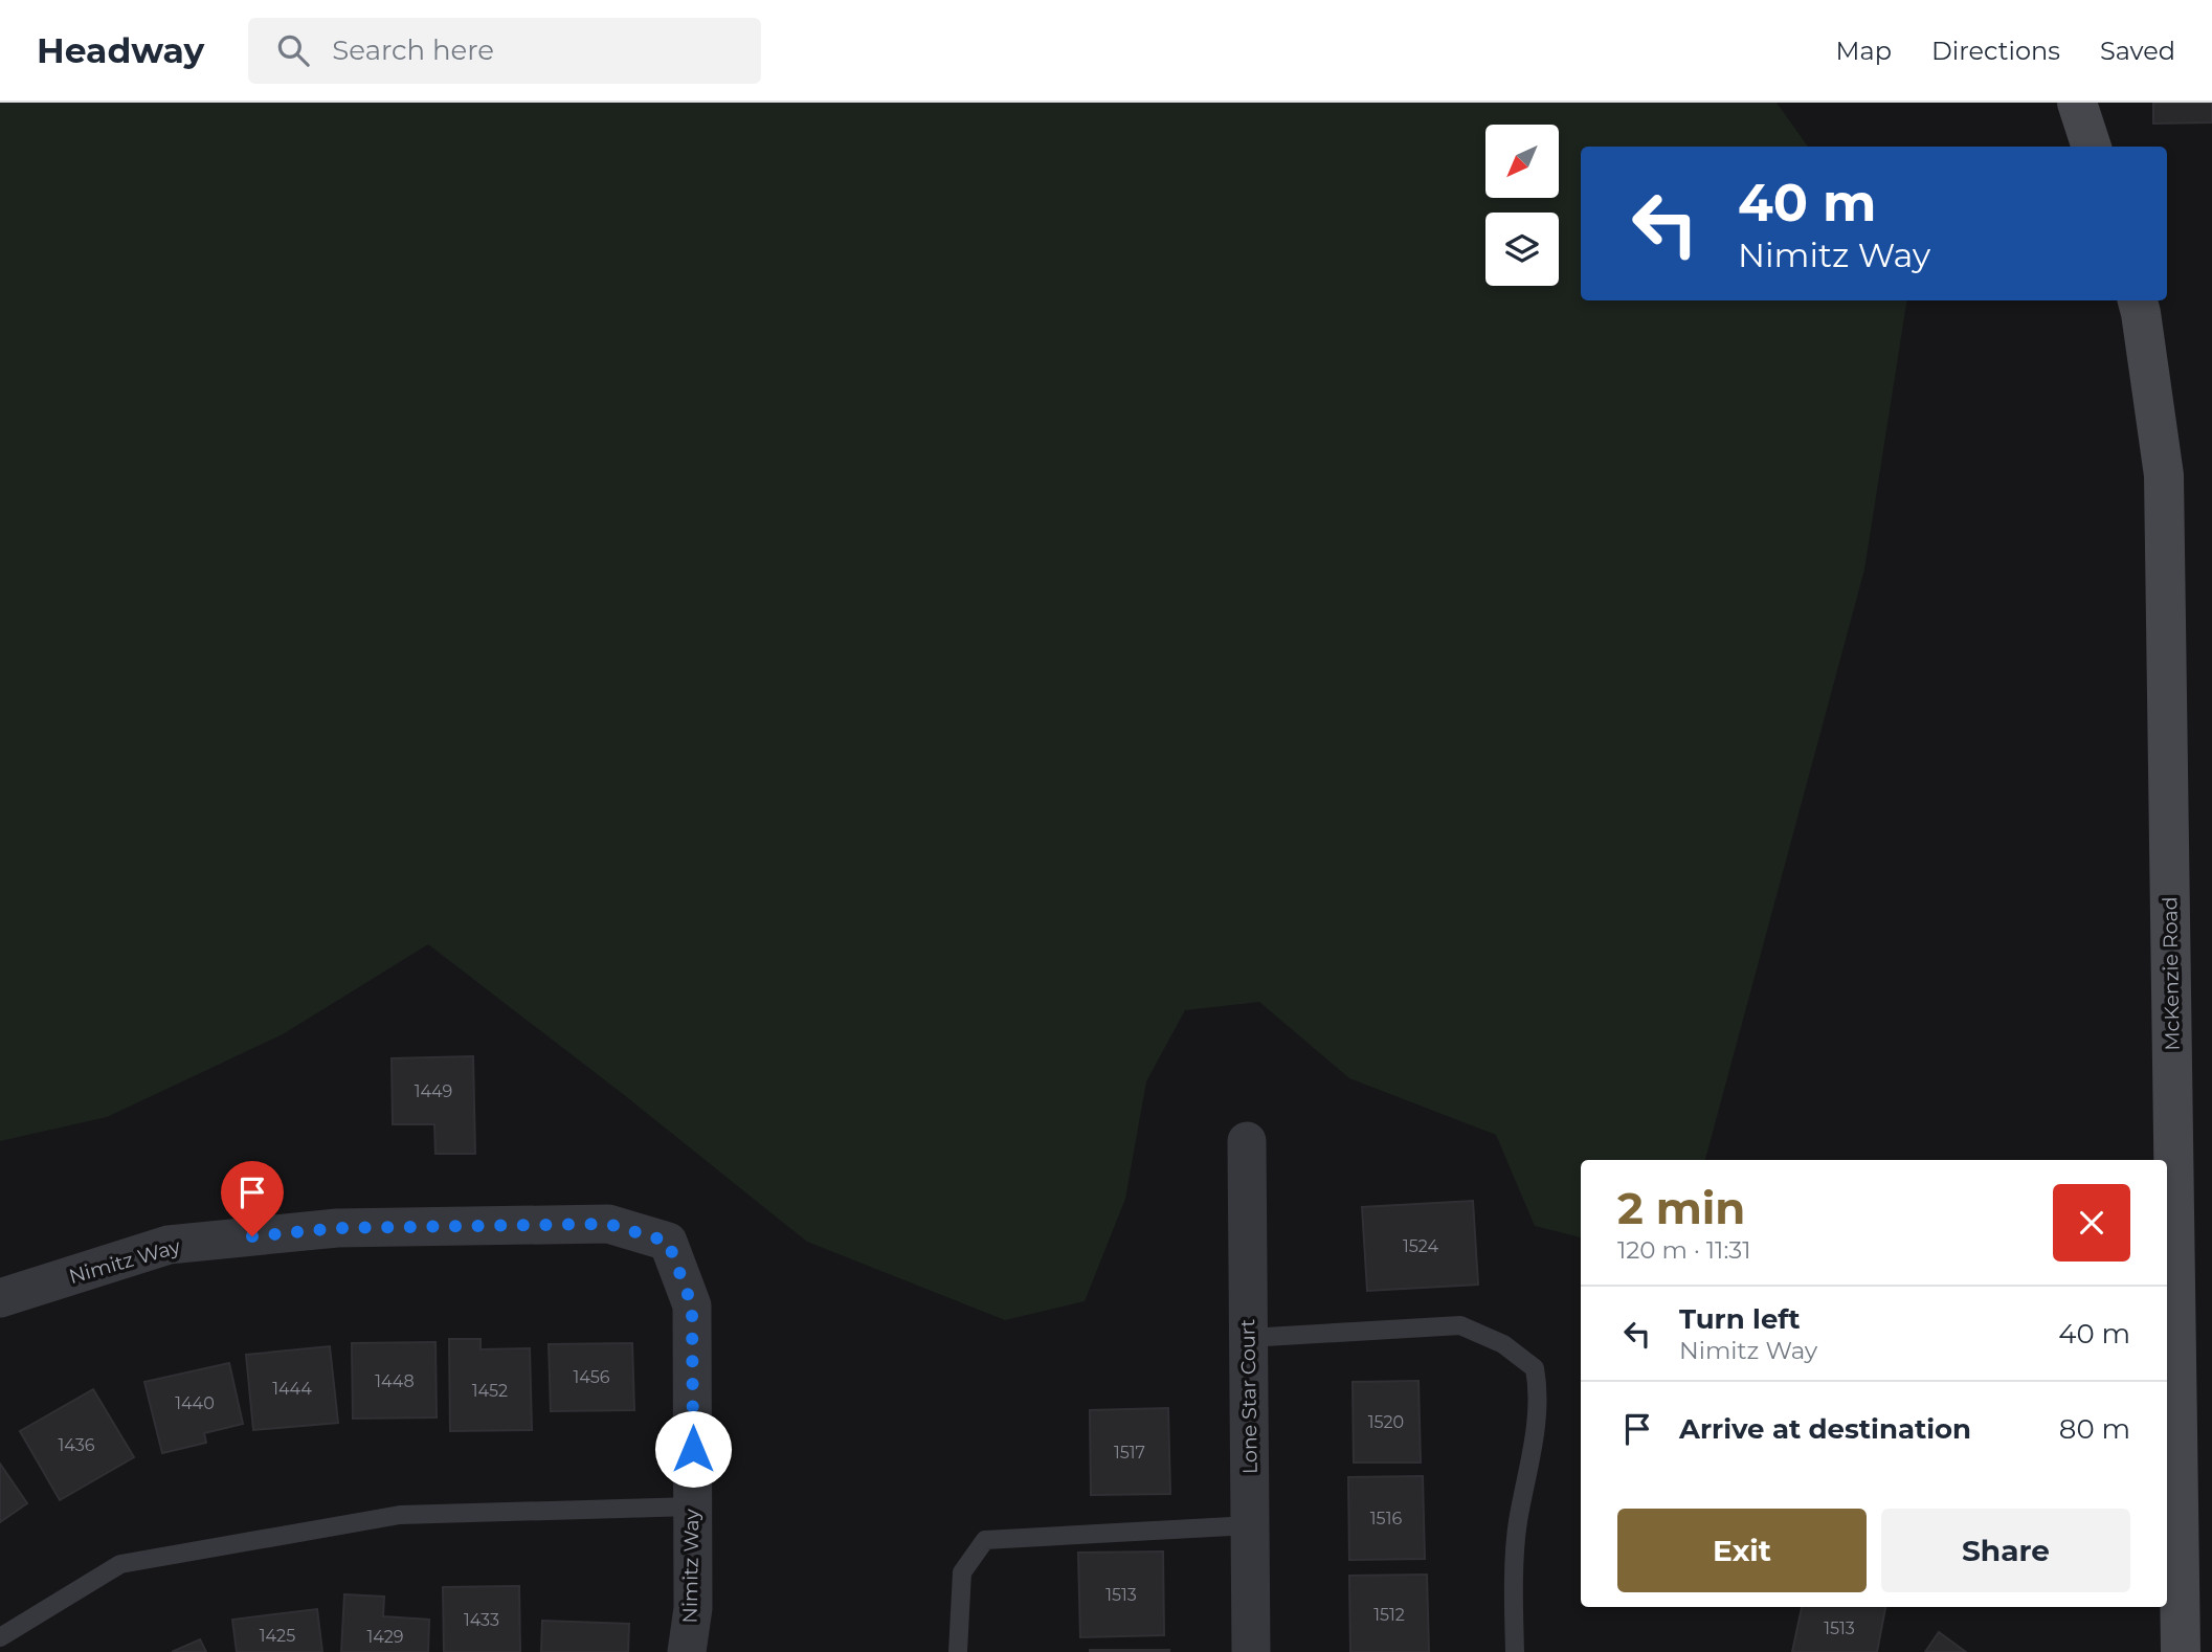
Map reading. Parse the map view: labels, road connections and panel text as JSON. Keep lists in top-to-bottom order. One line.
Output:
{"streets":{"street":["McKenzie Road","Nimitz Way","Lone Star Court"]},"house_numbers":["1449","1524","1456","1448","1444","1452","1440","1520","1436","1517","1516","1513","1512","1433","1513","1425","1429"],"north":"bottom left","page":{"header":"Headway","search":"Search here","nav":["Map","Directions","Saved"],"turn":["40 m","Nimitz Way"],"heading":["2 min","120 m · 11:31"],"list":[{"name":"Turn left","note":"Nimitz Way","value":"40 m"},{"name":"Arrive at destination","value":"80 m"}],"buttons":["Exit","Share"]}}
